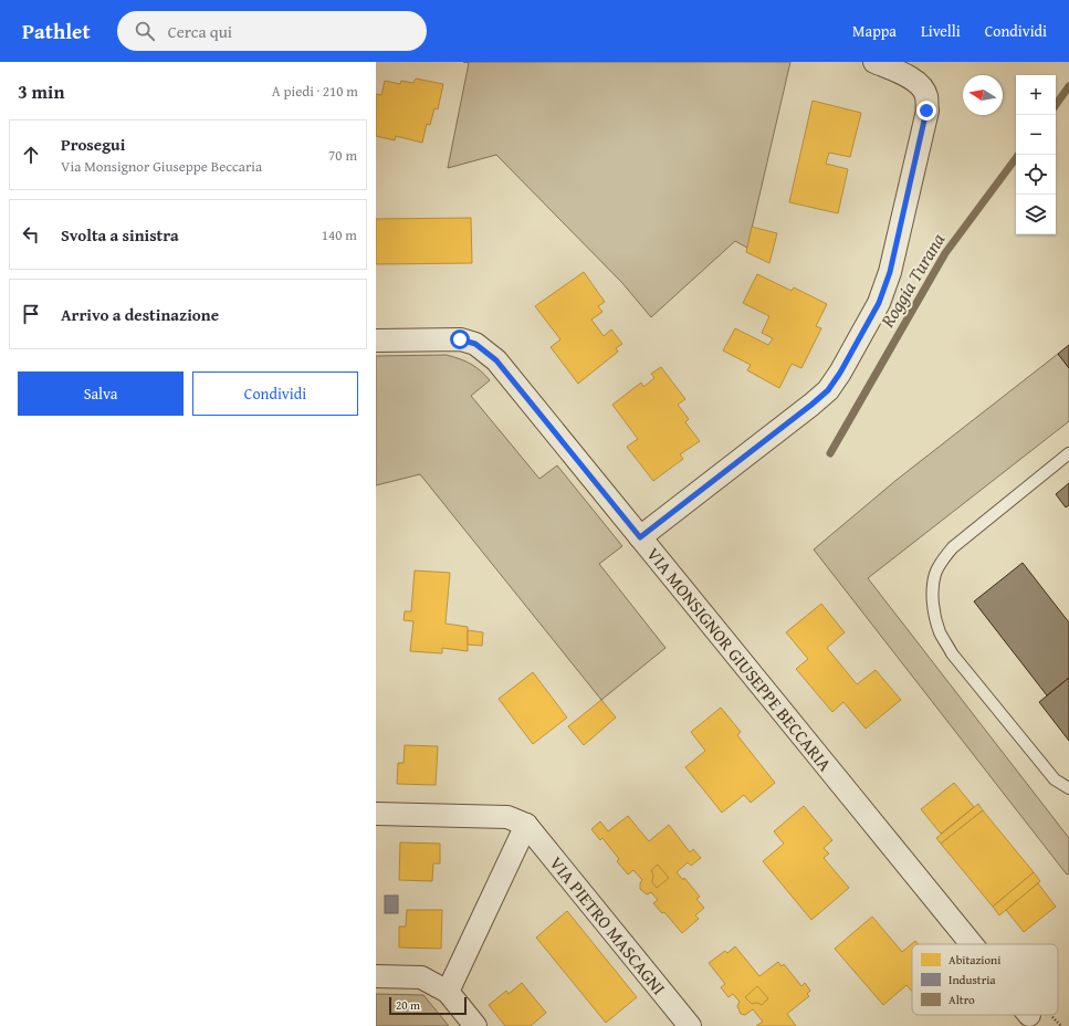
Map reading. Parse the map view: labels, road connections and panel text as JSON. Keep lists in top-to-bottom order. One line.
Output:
{"streets":{"street":["VIA MONSIGNOR GIUSEPPE BECCARIA","VIA PIETRO MASCAGNI"]},"water":["Roggia Turana"],"legend":["Abitazioni","Industria","Altro"],"scale_bar":"20 m","north":"left","page":{"header":"Pathlet","search":"Cerca qui","nav":["Mappa","Livelli","Condividi"],"heading":["3 min","A piedi · 210 m"],"map_buttons":["+","−"],"list":[["Prosegui","Via Monsignor Giuseppe Beccaria","70 m"],["Svolta a sinistra","140 m"],"Arrivo a destinazione"],"buttons":["Salva","Condividi"],"scale":"20 m"}}
